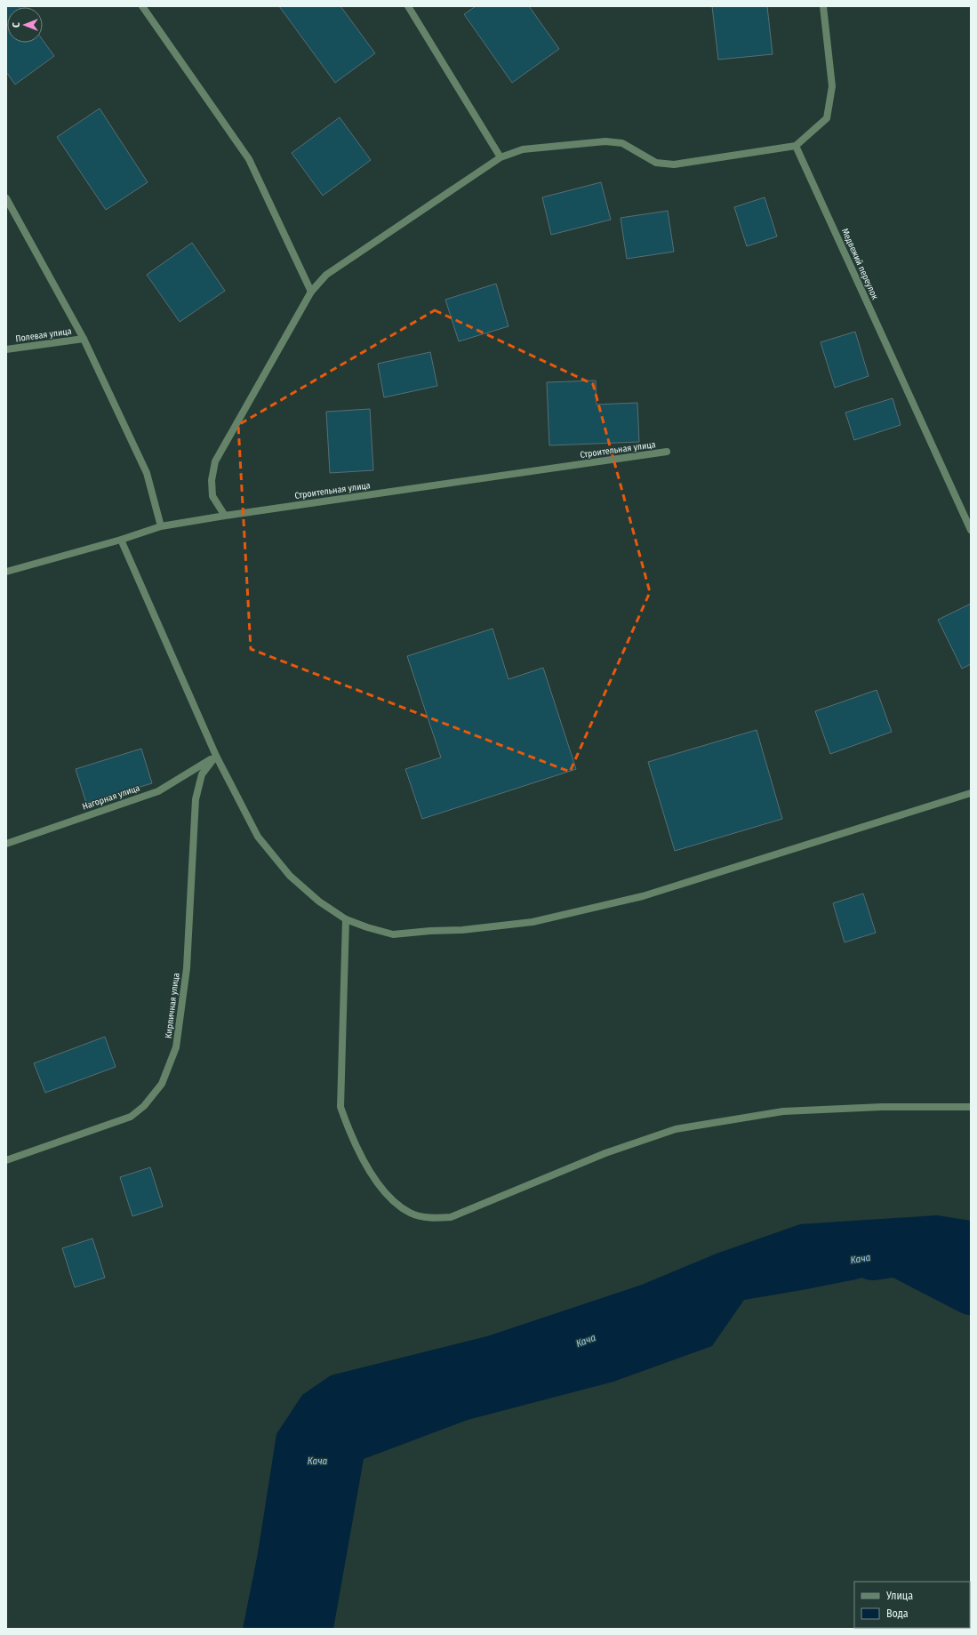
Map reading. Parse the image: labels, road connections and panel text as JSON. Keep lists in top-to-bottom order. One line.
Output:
{"streets":{"street":["Медвежий переулок","Полевая улица","Строительная улица","Нагорная улица","Кирпичная улица"]},"crossings":[["Нагорная улица","Кирпичная улица"]],"water":["Кача"],"legend":["Улица","Вода"],"north":"left"}
